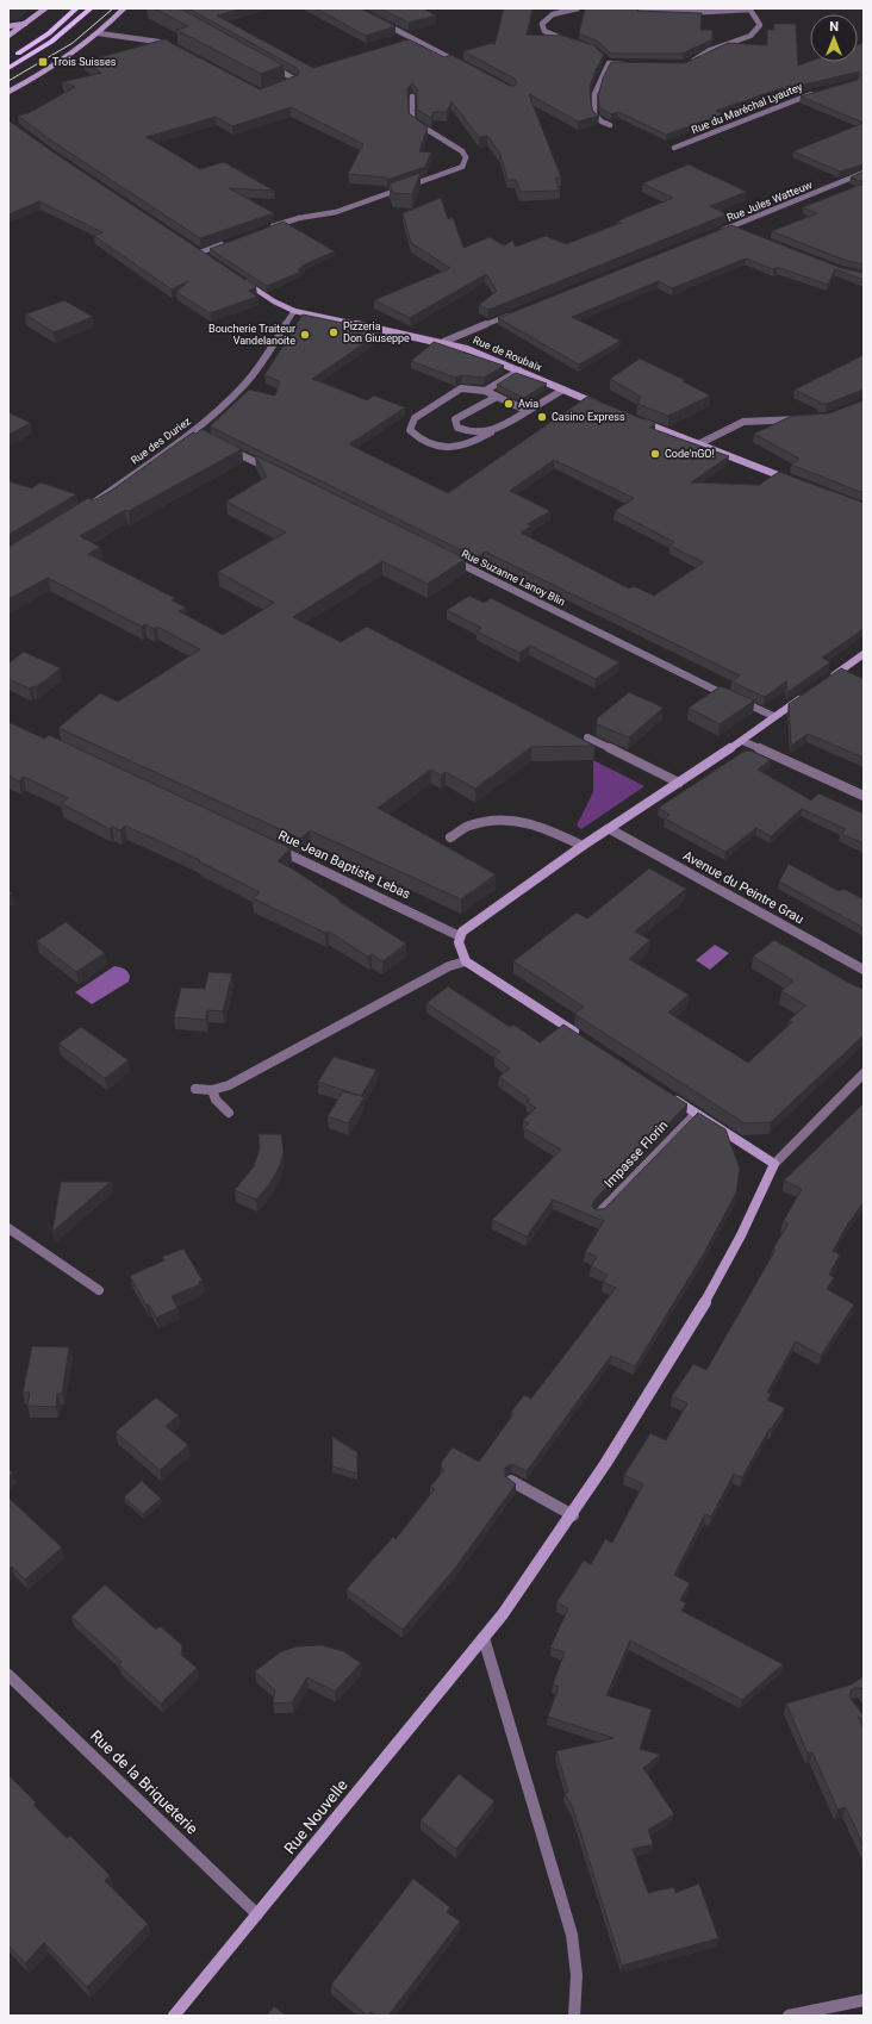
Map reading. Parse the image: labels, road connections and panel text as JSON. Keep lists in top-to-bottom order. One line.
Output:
{"streets":{"street":["Rue du Maréchal Lyautey","Rue Jules Watteuw","Rue de Roubaix","Rue des Duriez","Rue Suzanne Lanoy Blin","Rue Jean Baptiste Lebas","Avenue du Peintre Grau","Impasse Florin","Rue de la Briqueterie","Rue Nouvelle"]},"crossings":[["Rue de Roubaix","Rue des Duriez"],["Rue de la Briqueterie","Rue Nouvelle"]],"places":{"transit":["Trois Suisses"],"other":["Pizzeria Don Giuseppe","Boucherie Traiteur Vandelanoite","Avia","Casino Express","Code'nGO!"]},"north":"top"}
